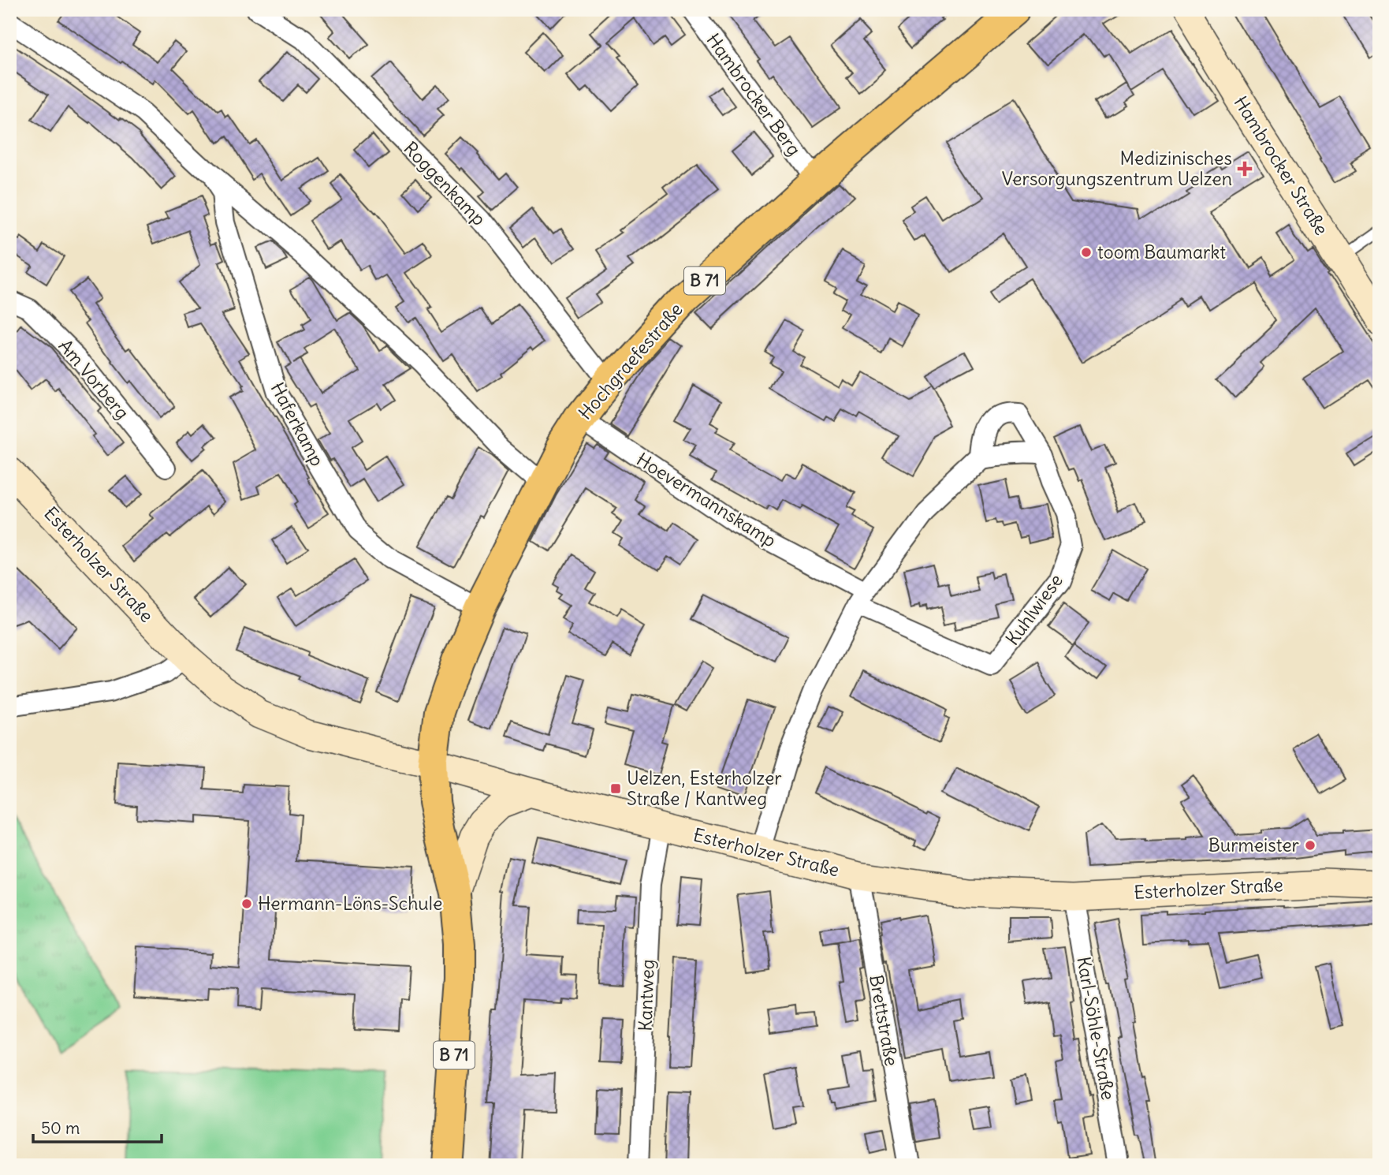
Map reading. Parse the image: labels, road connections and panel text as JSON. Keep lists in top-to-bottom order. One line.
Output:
{"streets":{"main road":["B 71","Hochgraefestraße"],"street":["Hambrocker Berg","Hambrocker Straße","Roggenkamp","Am Vorberg","Haferkamp","Hoevermannskamp","Esterholzer Straße","Kuhlwiese","Kantweg","Brettstraße","Karl-Söhle-Straße"]},"crossings":[["Hambrocker Berg","Hochgraefestraße"],["Roggenkamp","Hochgraefestraße"],["B 71","Hochgraefestraße"],["B 71","Esterholzer Straße"],["Hochgraefestraße","Haferkamp"],["Hochgraefestraße","Hoevermannskamp"],["Hochgraefestraße","Esterholzer Straße"],["Hoevermannskamp","Kuhlwiese"],["Esterholzer Straße","Kantweg"],["Esterholzer Straße","Brettstraße"],["Esterholzer Straße","Karl-Söhle-Straße"]],"places":{"health":["Medizinisches Versorgungszentrum Uelzen"],"other":["toom Baumarkt","Burmeister","Hermann-Löns-Schule"],"transit":["Uelzen, Esterholzer Straße / Kantweg"]},"scale_bar":"50 m"}
